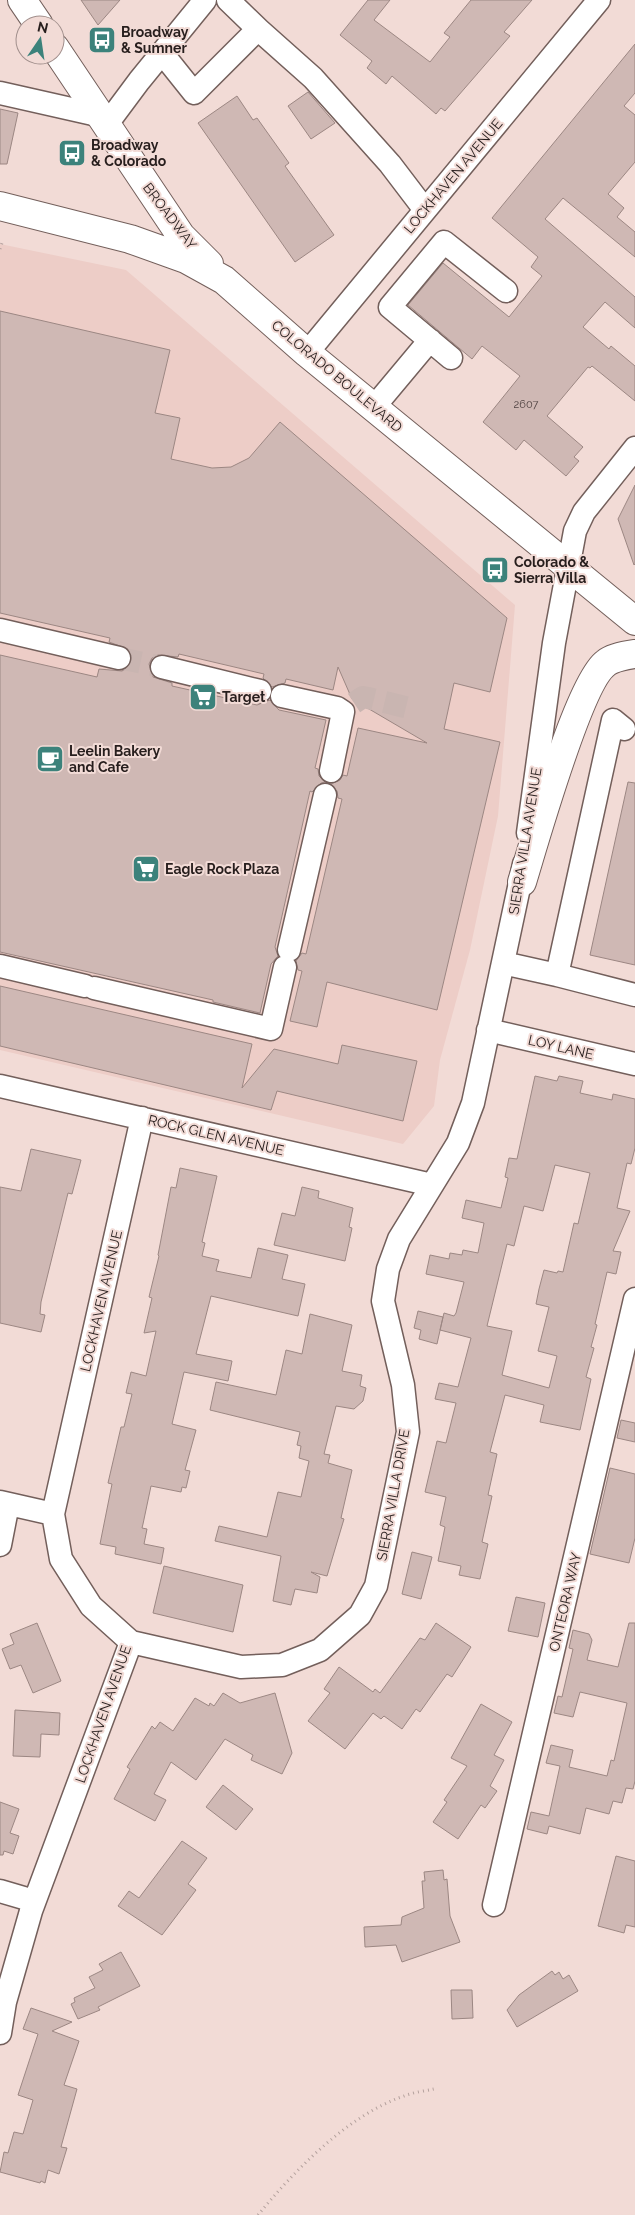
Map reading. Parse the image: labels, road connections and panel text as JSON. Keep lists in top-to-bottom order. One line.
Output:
{"streets":{"main road":["BROADWAY","COLORADO BOULEVARD"],"street":["LOCKHAVEN AVENUE","SIERRA VILLA AVENUE","LOY LANE","ROCK GLEN AVENUE","SIERRA VILLA DRIVE","ONTEORA WAY"]},"crossings":[["LOCKHAVEN AVENUE","COLORADO BOULEVARD"],["LOCKHAVEN AVENUE","ROCK GLEN AVENUE"],["LOCKHAVEN AVENUE","SIERRA VILLA DRIVE"],["BROADWAY","COLORADO BOULEVARD"],["COLORADO BOULEVARD","SIERRA VILLA AVENUE"],["SIERRA VILLA AVENUE","LOY LANE"],["SIERRA VILLA AVENUE","SIERRA VILLA DRIVE"],["ROCK GLEN AVENUE","SIERRA VILLA DRIVE"]],"places":{"bus stop":["Broadway & Sumner","Broadway & Colorado","Colorado & Sierra Villa"],"supermarket":["Target","Eagle Rock Plaza"],"cafe":["Leelin Bakery and Cafe"]},"house_numbers":["2607"],"north":"top"}
